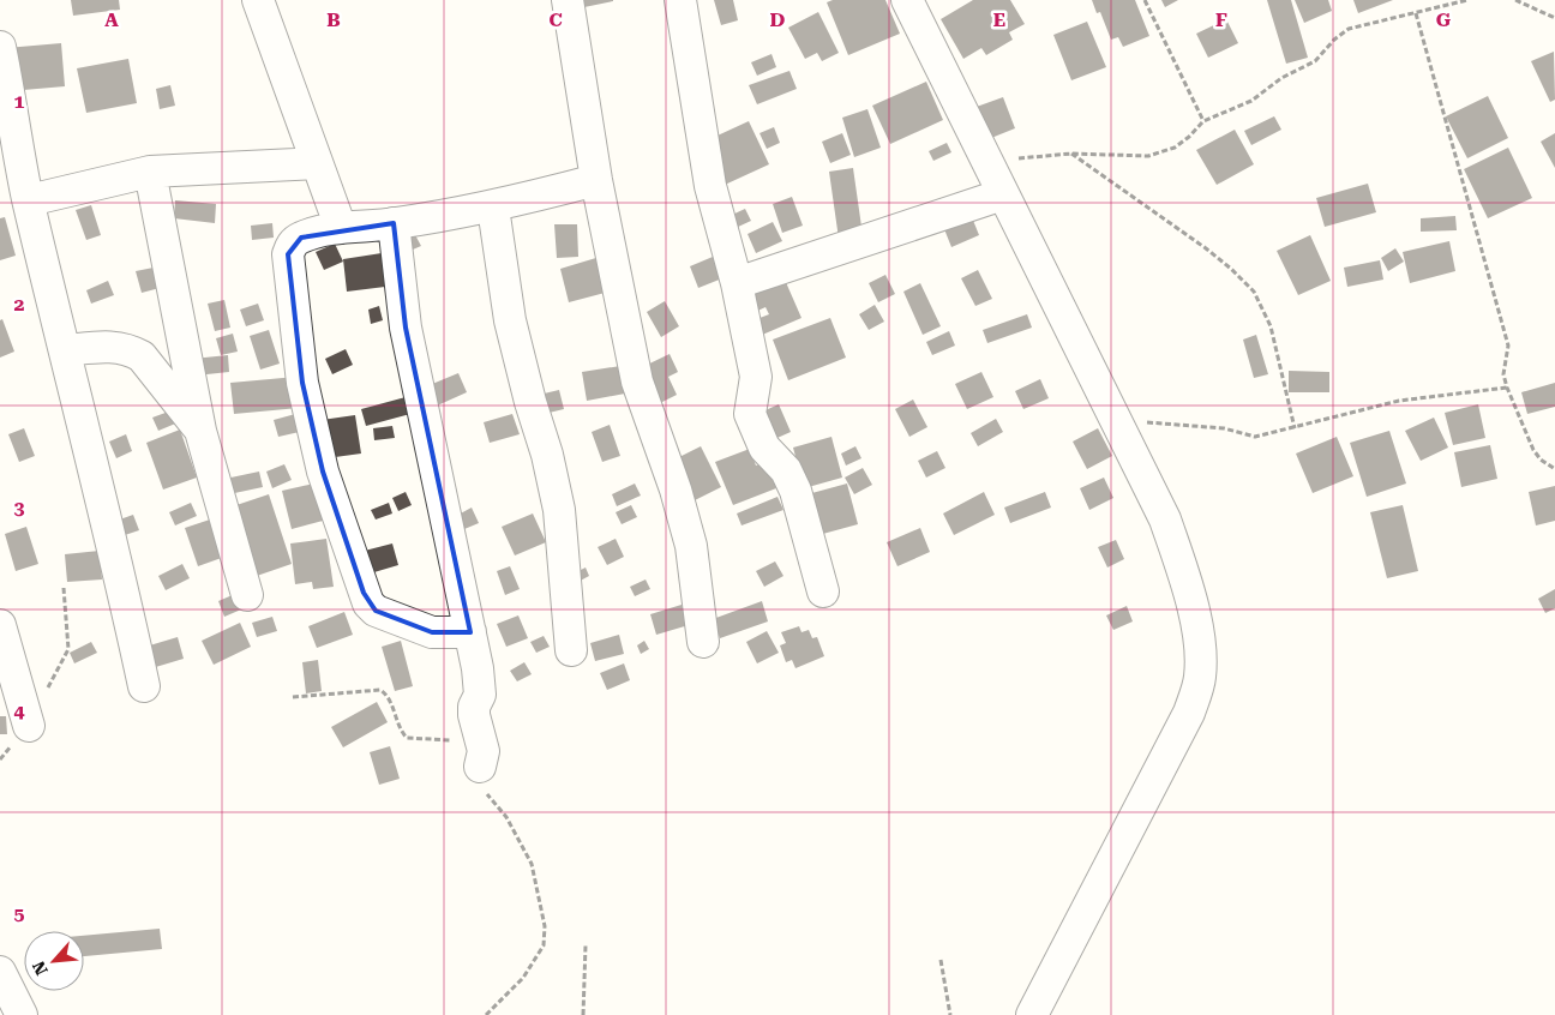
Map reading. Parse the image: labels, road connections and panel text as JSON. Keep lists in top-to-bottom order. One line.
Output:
{"north":"bottom left","grid":{"columns":["A","B","C","D","E","F","G"],"rows":["1","2","3","4","5"]}}
